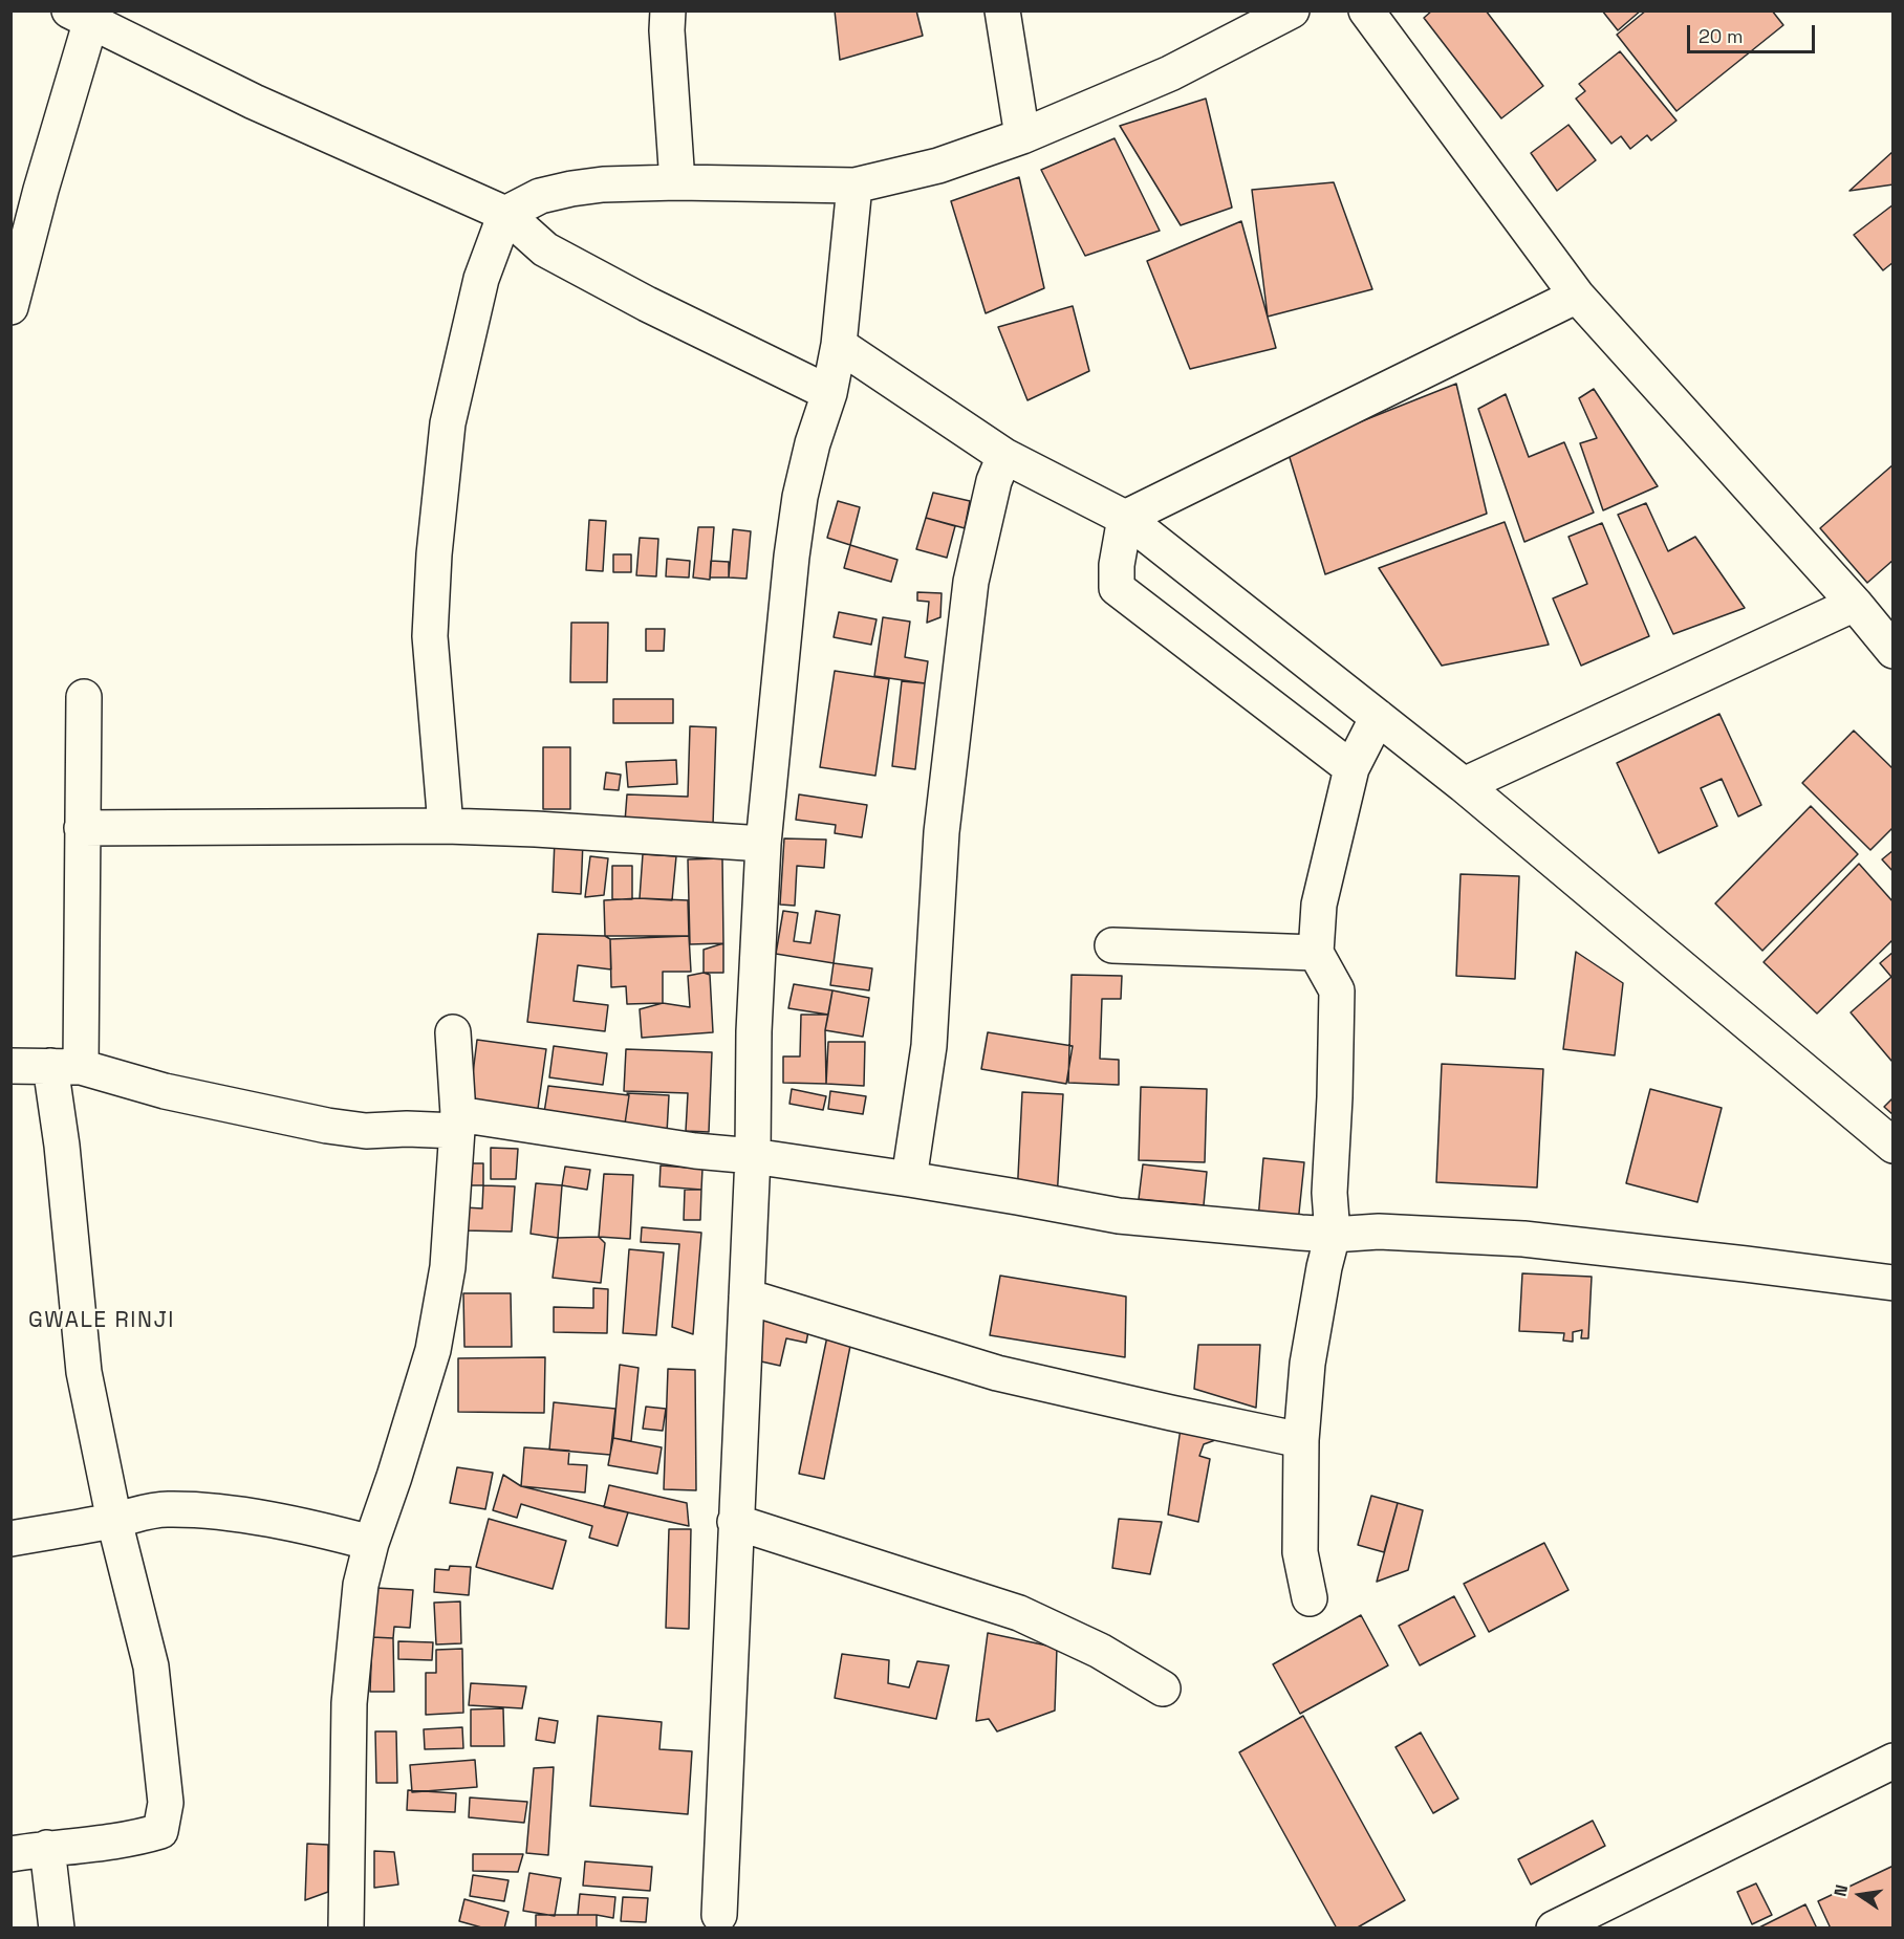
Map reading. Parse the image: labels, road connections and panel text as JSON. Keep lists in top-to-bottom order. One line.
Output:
{"districts":["GWALE RINJI"],"scale_bar":"20 m","north":"left"}
